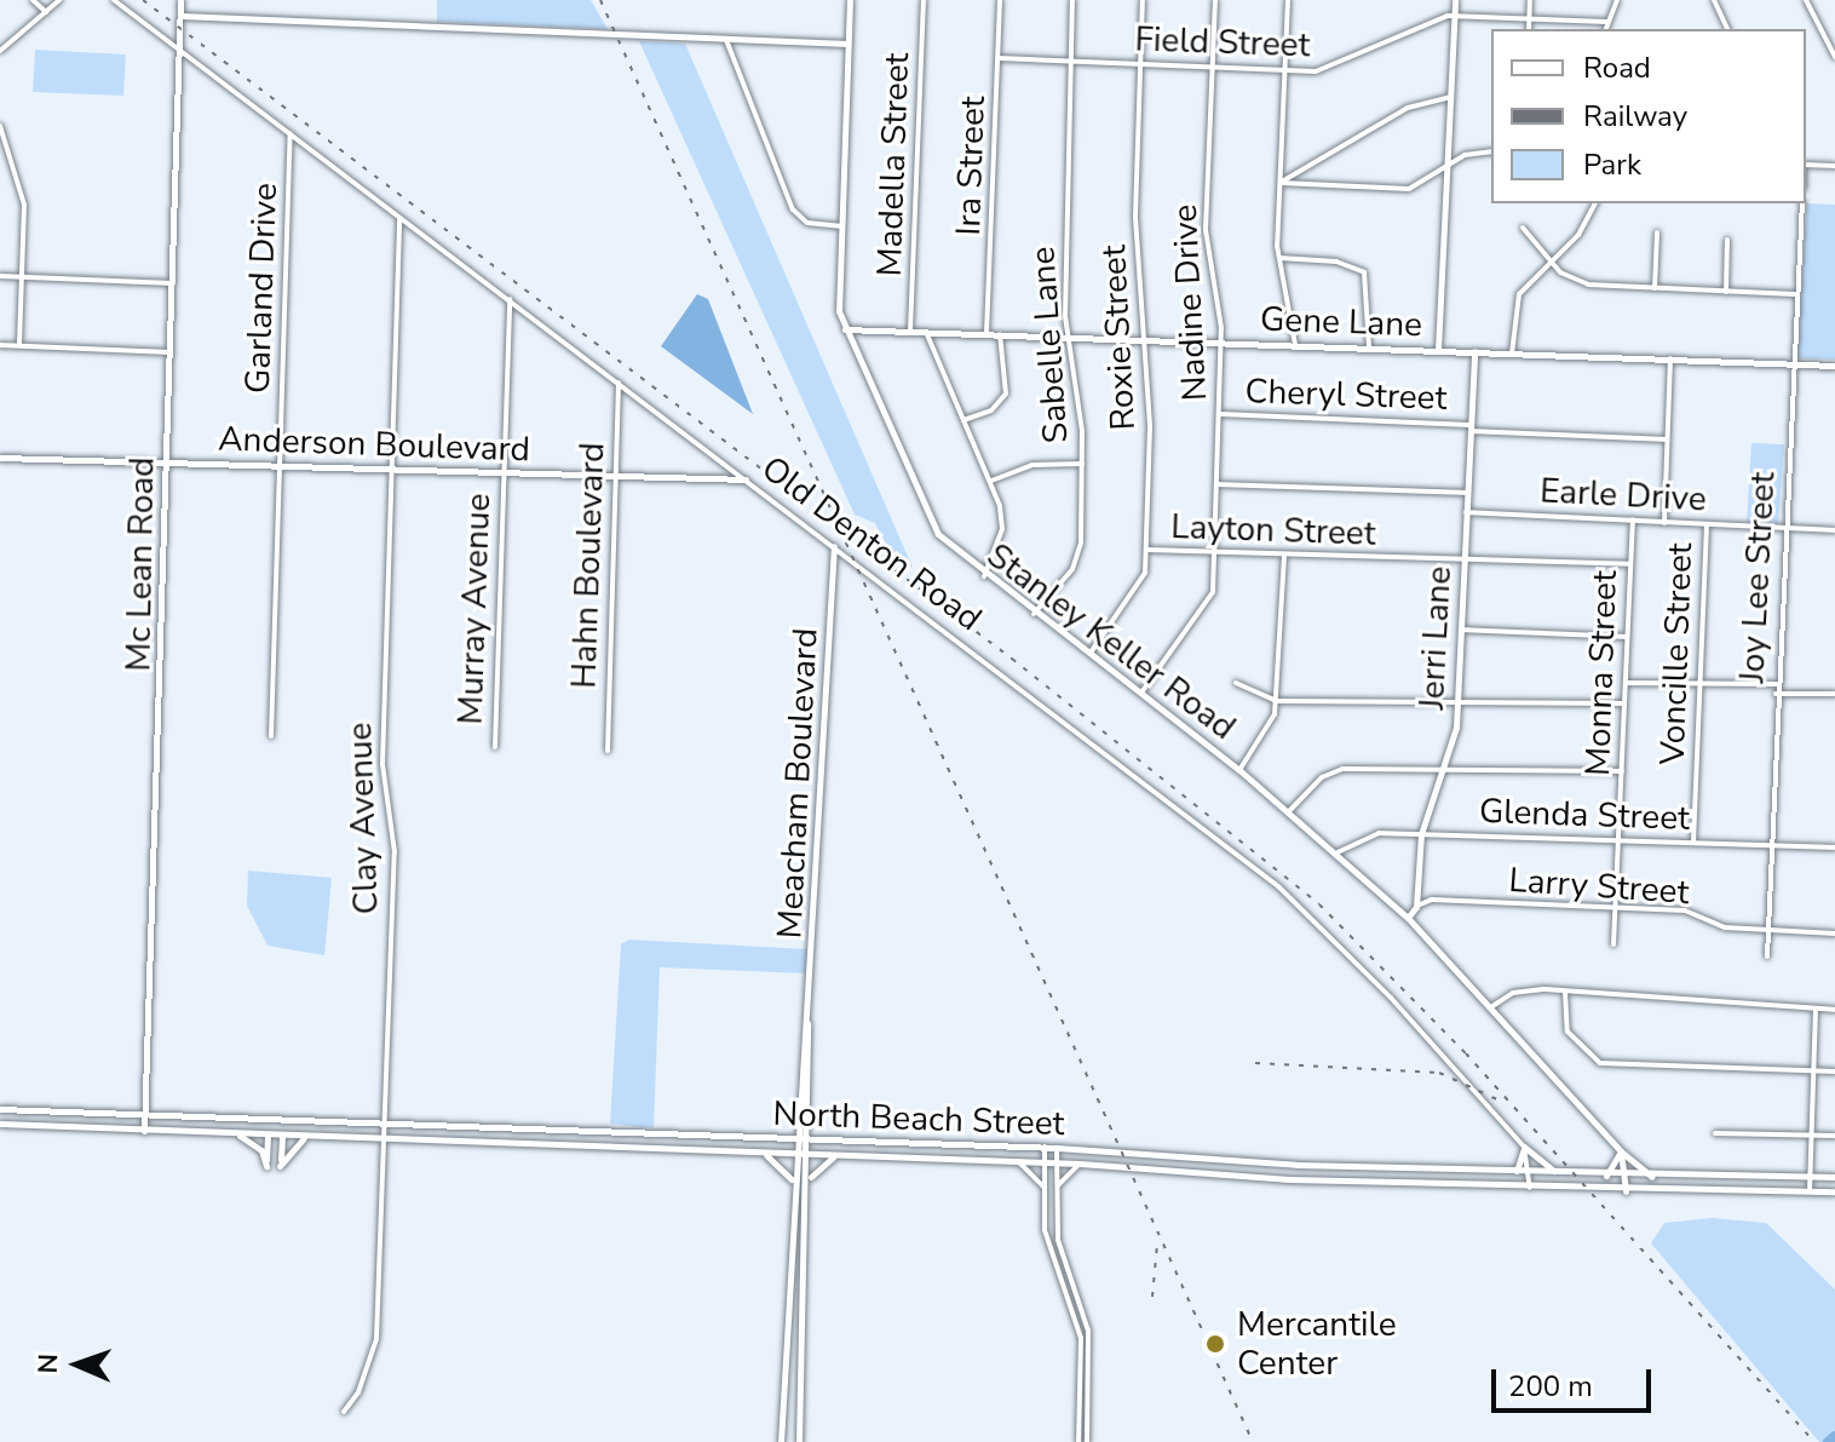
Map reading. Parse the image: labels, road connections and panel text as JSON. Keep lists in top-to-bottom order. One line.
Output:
{"streets":{"main road":["Gene Lane","Anderson Boulevard","Mc Lean Road","Jerri Lane","Stanley Keller Road","Meacham Boulevard","North Beach Street"],"street":["Field Street","Madella Street","Ira Street","Garland Drive","Nadine Drive","Roxie Street","Sabelle Lane","Cheryl Street","Earle Drive","Layton Street","Old Denton Road","Hahn Boulevard","Joy Lee Street","Murray Avenue","Voncille Street","Monna Street","Glenda Street","Clay Avenue","Larry Street"]},"crossings":[["Field Street","Ira Street"],["Field Street","Nadine Drive"],["Field Street","Roxie Street"],["Field Street","Sabelle Lane"],["Madella Street","Gene Lane"],["Ira Street","Gene Lane"],["Garland Drive","Anderson Boulevard"],["Garland Drive","Old Denton Road"],["Nadine Drive","Gene Lane"],["Nadine Drive","Cheryl Street"],["Nadine Drive","Layton Street"],["Nadine Drive","Stanley Keller Road"],["Gene Lane","Roxie Street"],["Gene Lane","Sabelle Lane"],["Gene Lane","Joy Lee Street"],["Gene Lane","Jerri Lane"],["Gene Lane","Stanley Keller Road"],["Roxie Street","Layton Street"],["Roxie Street","Stanley Keller Road"],["Sabelle Lane","Stanley Keller Road"],["Cheryl Street","Jerri Lane"],["Anderson Boulevard","Old Denton Road"],["Anderson Boulevard","Mc Lean Road"],["Anderson Boulevard","Hahn Boulevard"],["Anderson Boulevard","Murray Avenue"],["Anderson Boulevard","Clay Avenue"],["Earle Drive","Joy Lee Street"],["Earle Drive","Jerri Lane"],["Earle Drive","Voncille Street"],["Earle Drive","Monna Street"],["Layton Street","Jerri Lane"],["Layton Street","Monna Street"],["Old Denton Road","Mc Lean Road"],["Old Denton Road","Hahn Boulevard"],["Old Denton Road","Murray Avenue"],["Old Denton Road","Meacham Boulevard"],["Old Denton Road","Clay Avenue"],["Old Denton Road","North Beach Street"],["Mc Lean Road","North Beach Street"],["Joy Lee Street","Glenda Street"],["Joy Lee Street","Larry Street"],["Jerri Lane","Glenda Street"],["Jerri Lane","Larry Street"],["Stanley Keller Road","Glenda Street"],["Stanley Keller Road","North Beach Street"],["Voncille Street","Glenda Street"],["Monna Street","Glenda Street"],["Monna Street","Larry Street"],["Meacham Boulevard","North Beach Street"],["Clay Avenue","North Beach Street"]],"places":["Mercantile Center"],"legend":["Road","Railway","Park"],"scale_bar":"200 m","north":"left"}
